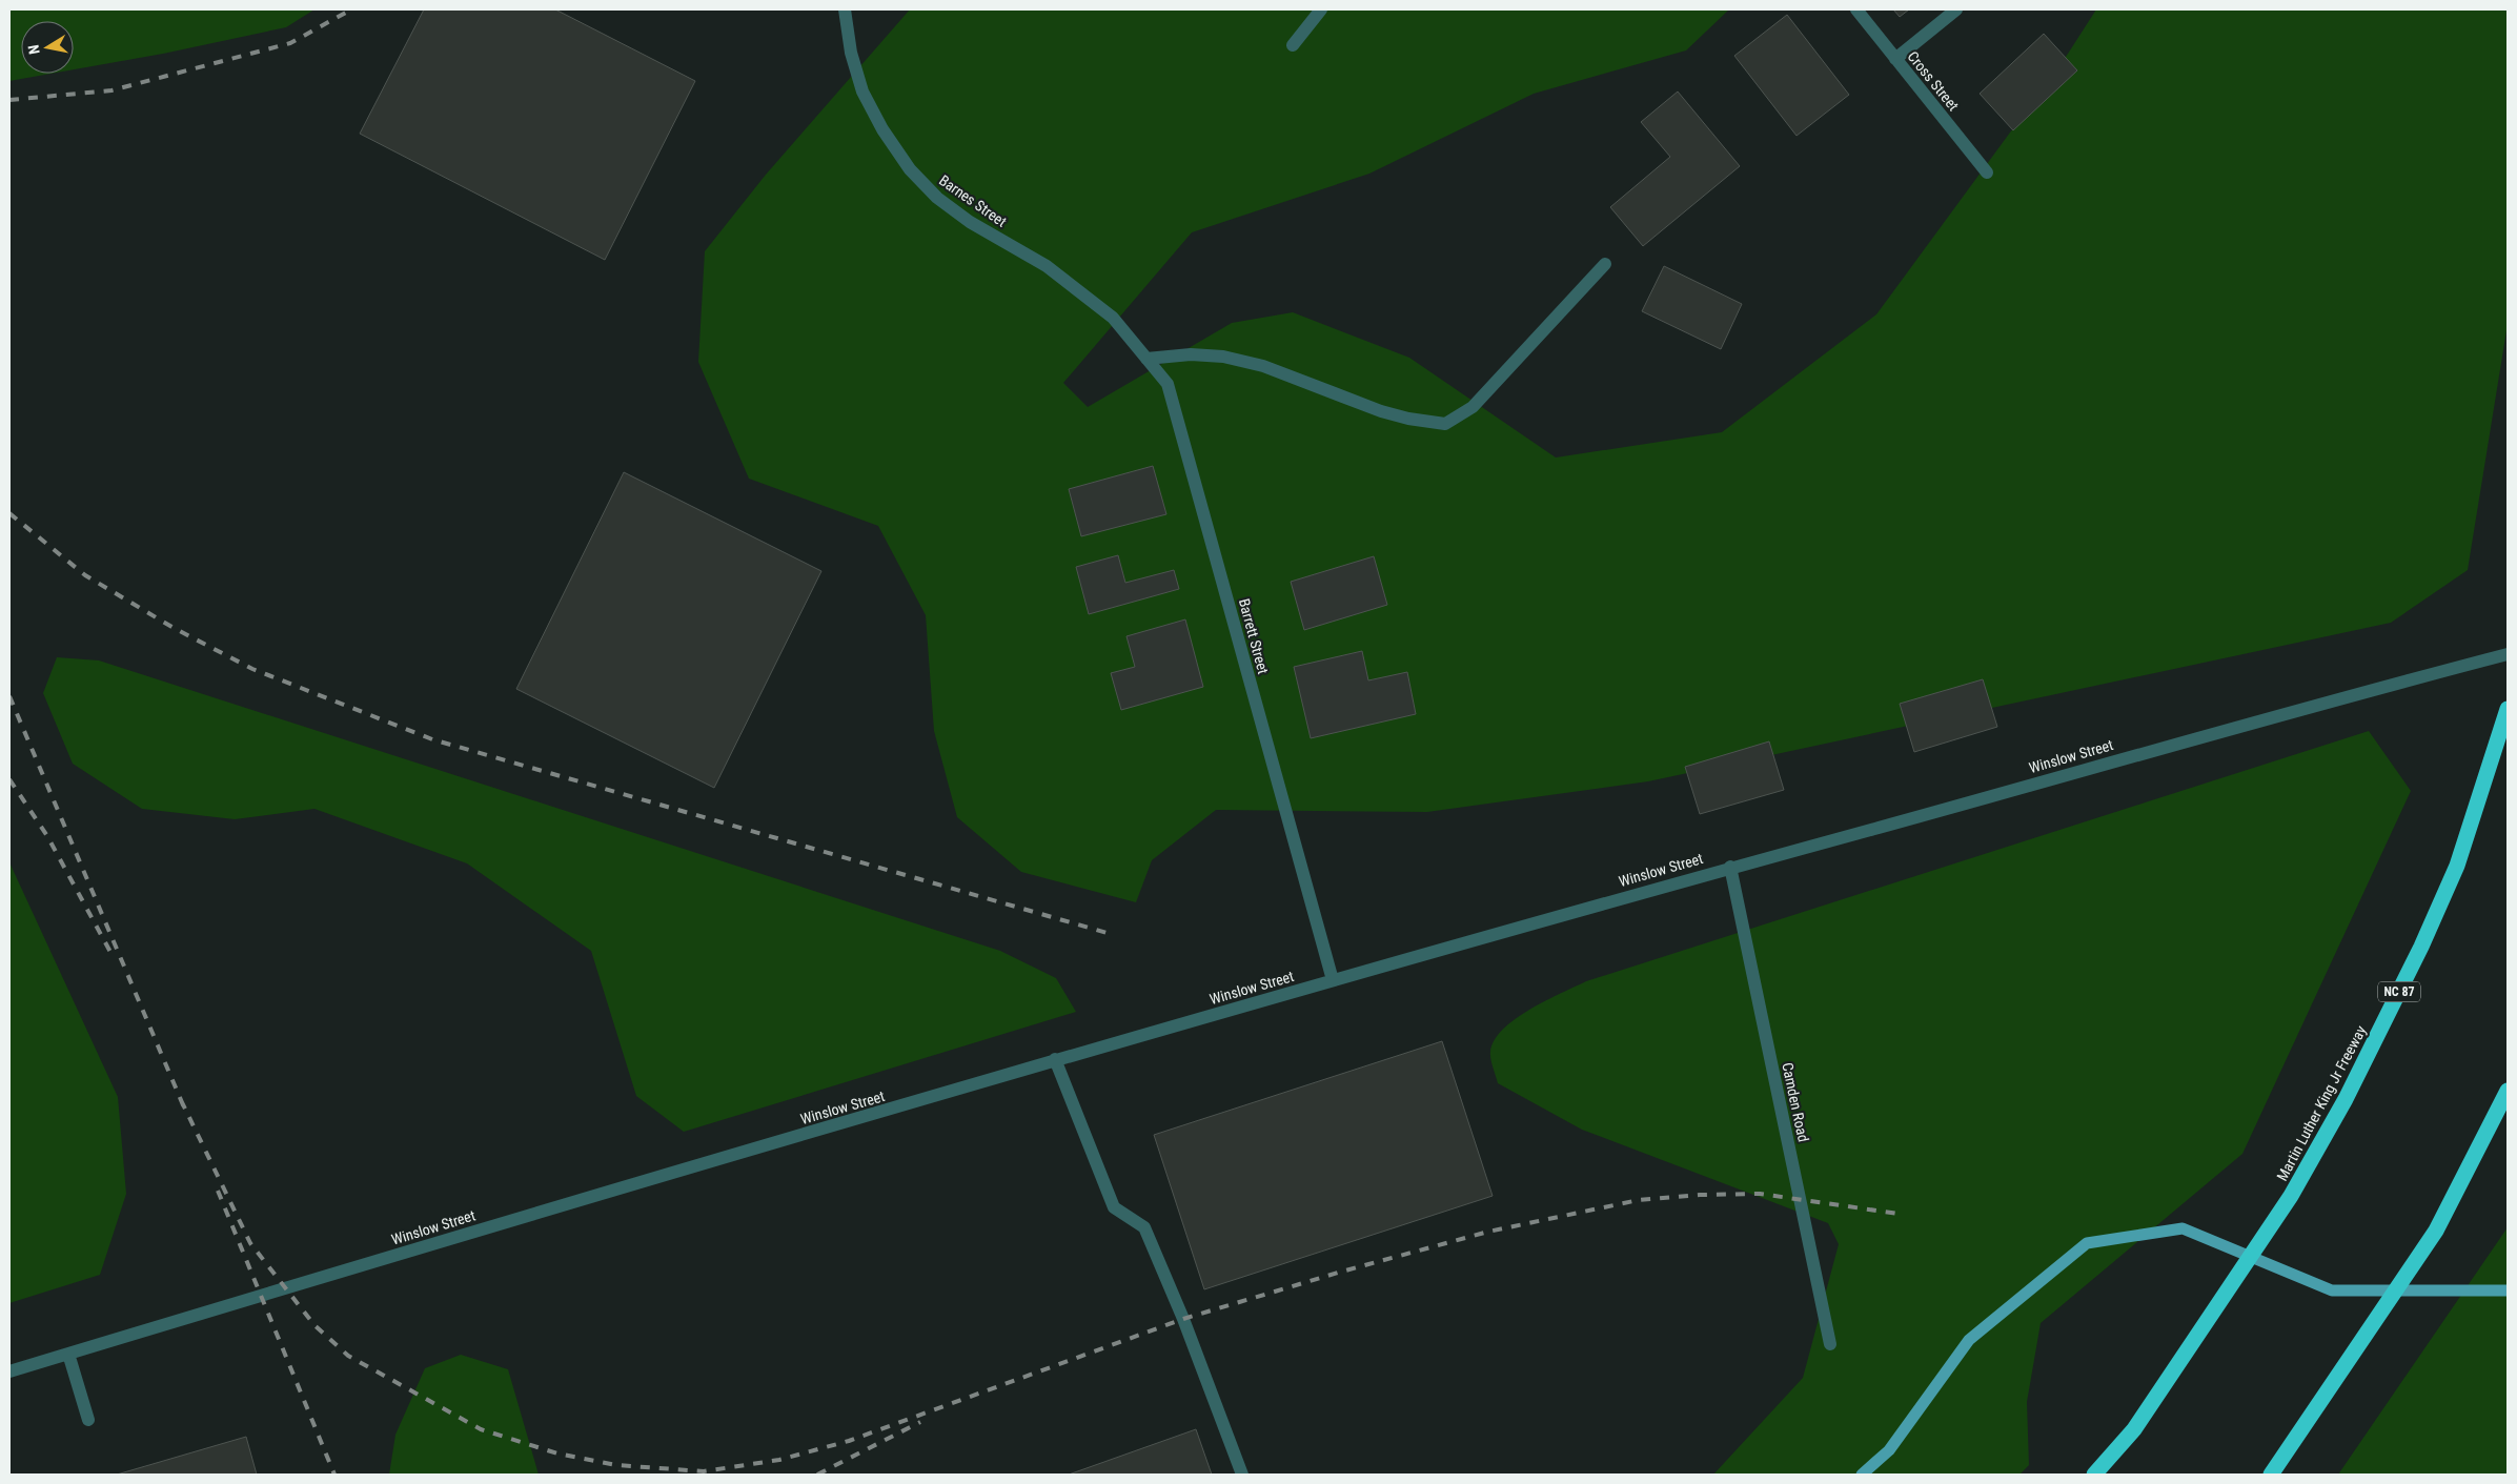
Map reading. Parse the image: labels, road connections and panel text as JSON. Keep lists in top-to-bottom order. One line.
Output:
{"streets":{"highway":["NC 87","Martin Luther King Jr Freeway"],"street":["Cross Street","Barnes Street","Barrett Street","Winslow Street","Camden Road"]},"crossings":[["Barnes Street","Barrett Street"],["Barrett Street","Winslow Street"],["Winslow Street","Camden Road"]],"north":"left"}
